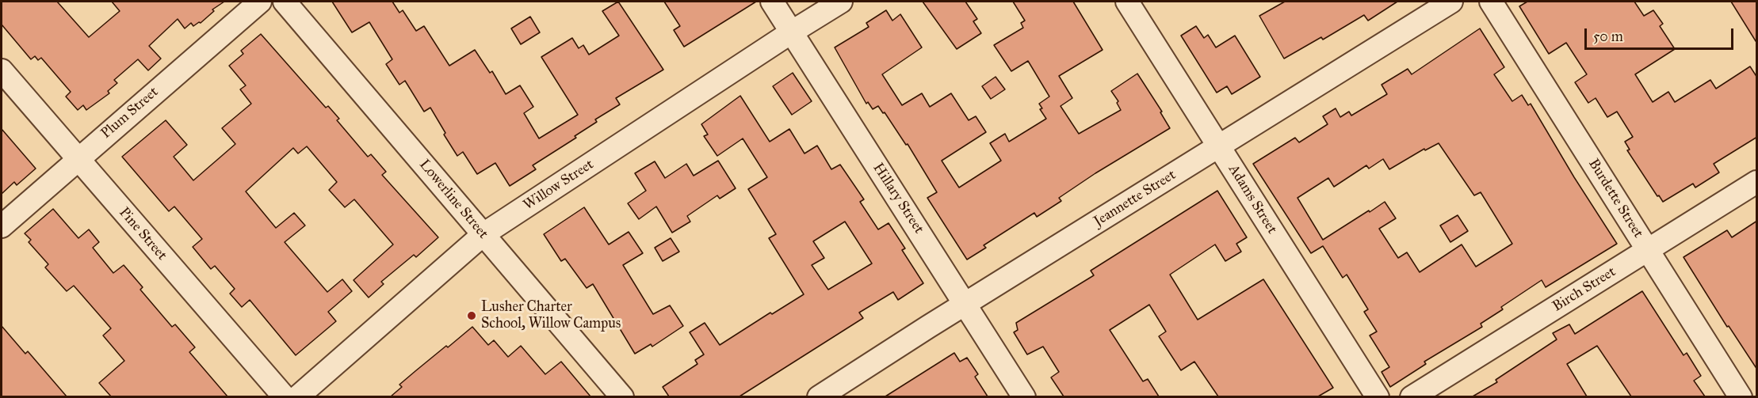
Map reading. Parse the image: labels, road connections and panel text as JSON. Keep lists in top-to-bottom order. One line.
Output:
{"streets":{"street":["Plum Street","Willow Street","Hillary Street","Jeannette Street","Burdette Street","Lowerline Street","Adams Street","Pine Street","Birch Street"]},"crossings":[["Plum Street","Pine Street"],["Willow Street","Hillary Street"],["Willow Street","Lowerline Street"],["Hillary Street","Jeannette Street"],["Jeannette Street","Adams Street"],["Burdette Street","Birch Street"]],"places":["Lusher Charter School, Willow Campus"],"scale_bar":"50 m"}
